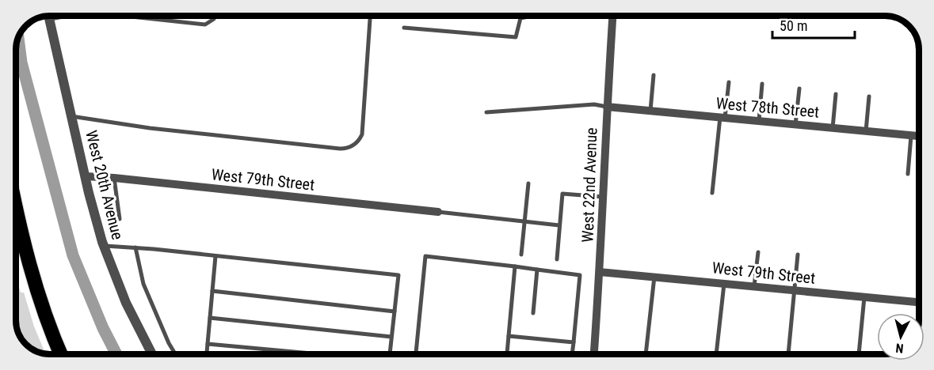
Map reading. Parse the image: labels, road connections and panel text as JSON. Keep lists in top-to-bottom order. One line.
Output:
{"streets":{"street":["West 78th Street","West 79th Street","West 20th Avenue","West 22nd Avenue"]},"crossings":[["West 78th Street","West 22nd Avenue"],["West 79th Street","West 20th Avenue"],["West 79th Street","West 22nd Avenue"]],"scale_bar":"50 m","north":"bottom"}
